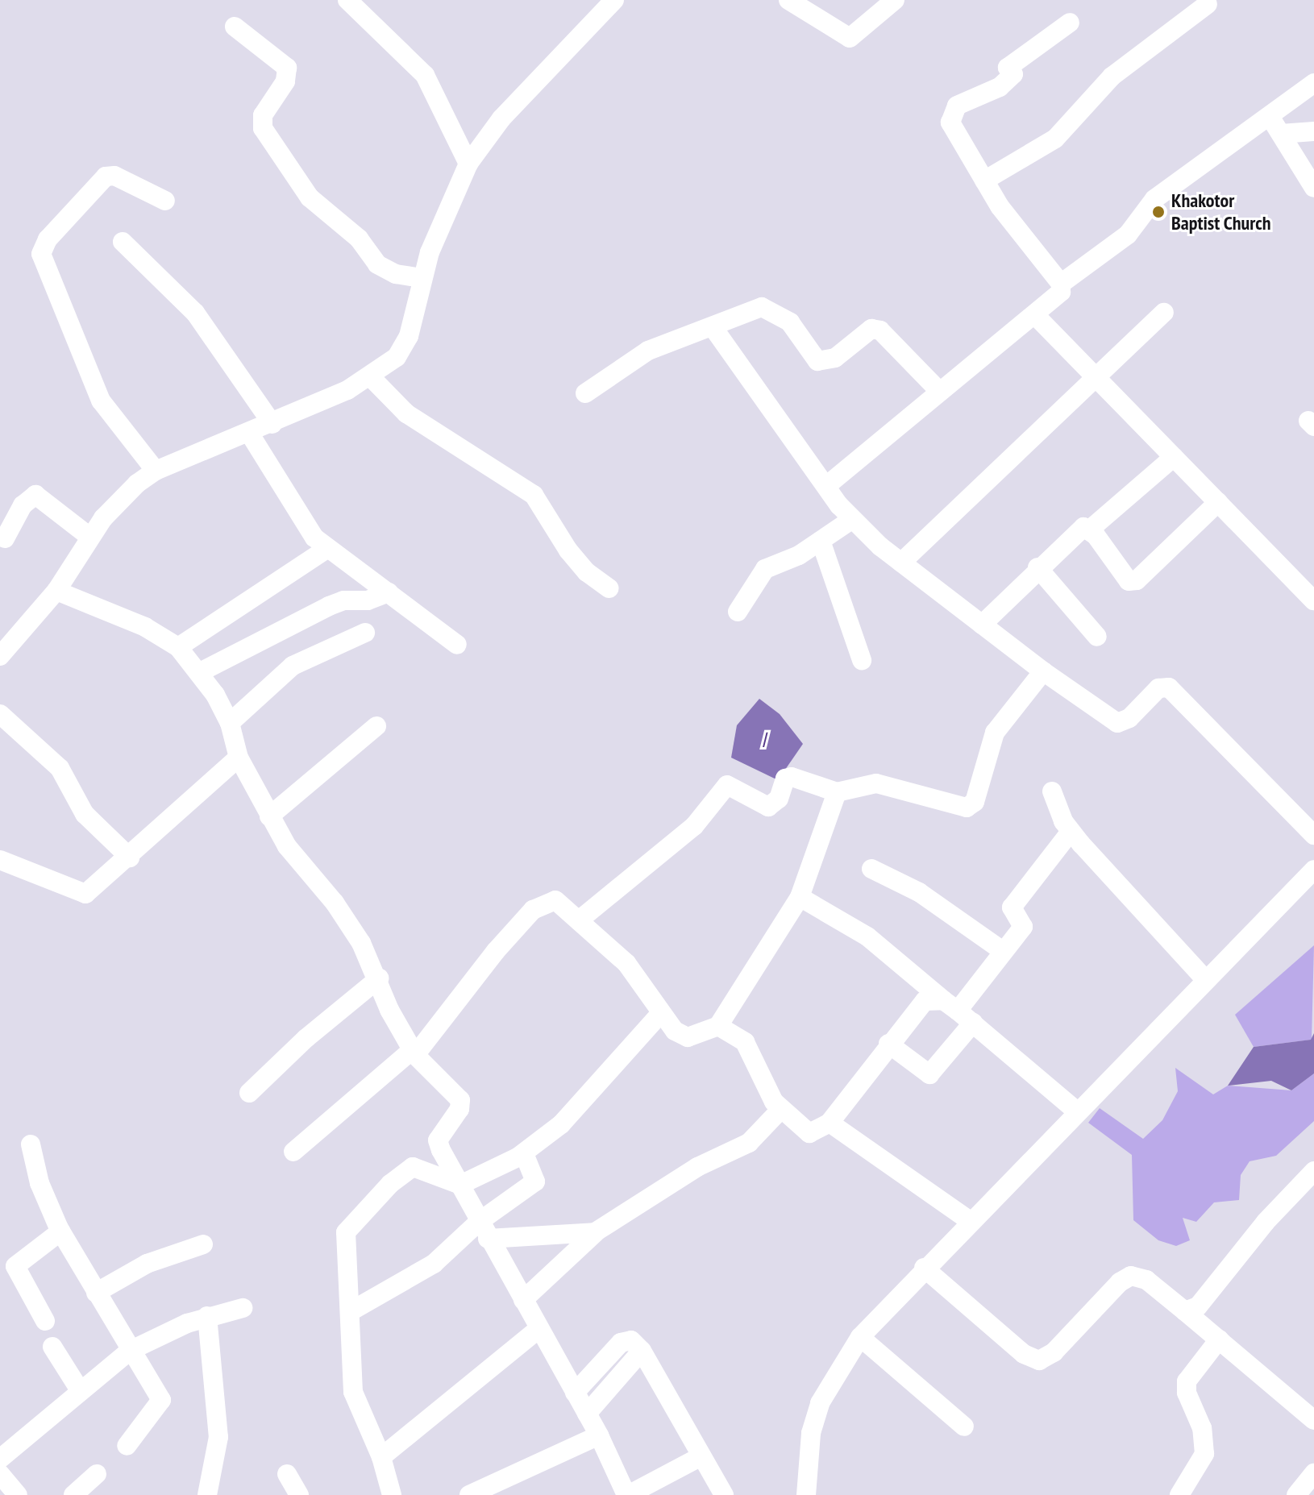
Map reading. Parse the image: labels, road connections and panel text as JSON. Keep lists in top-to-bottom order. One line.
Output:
{"water":["I"],"places":["Khakotor Baptist Church"]}
